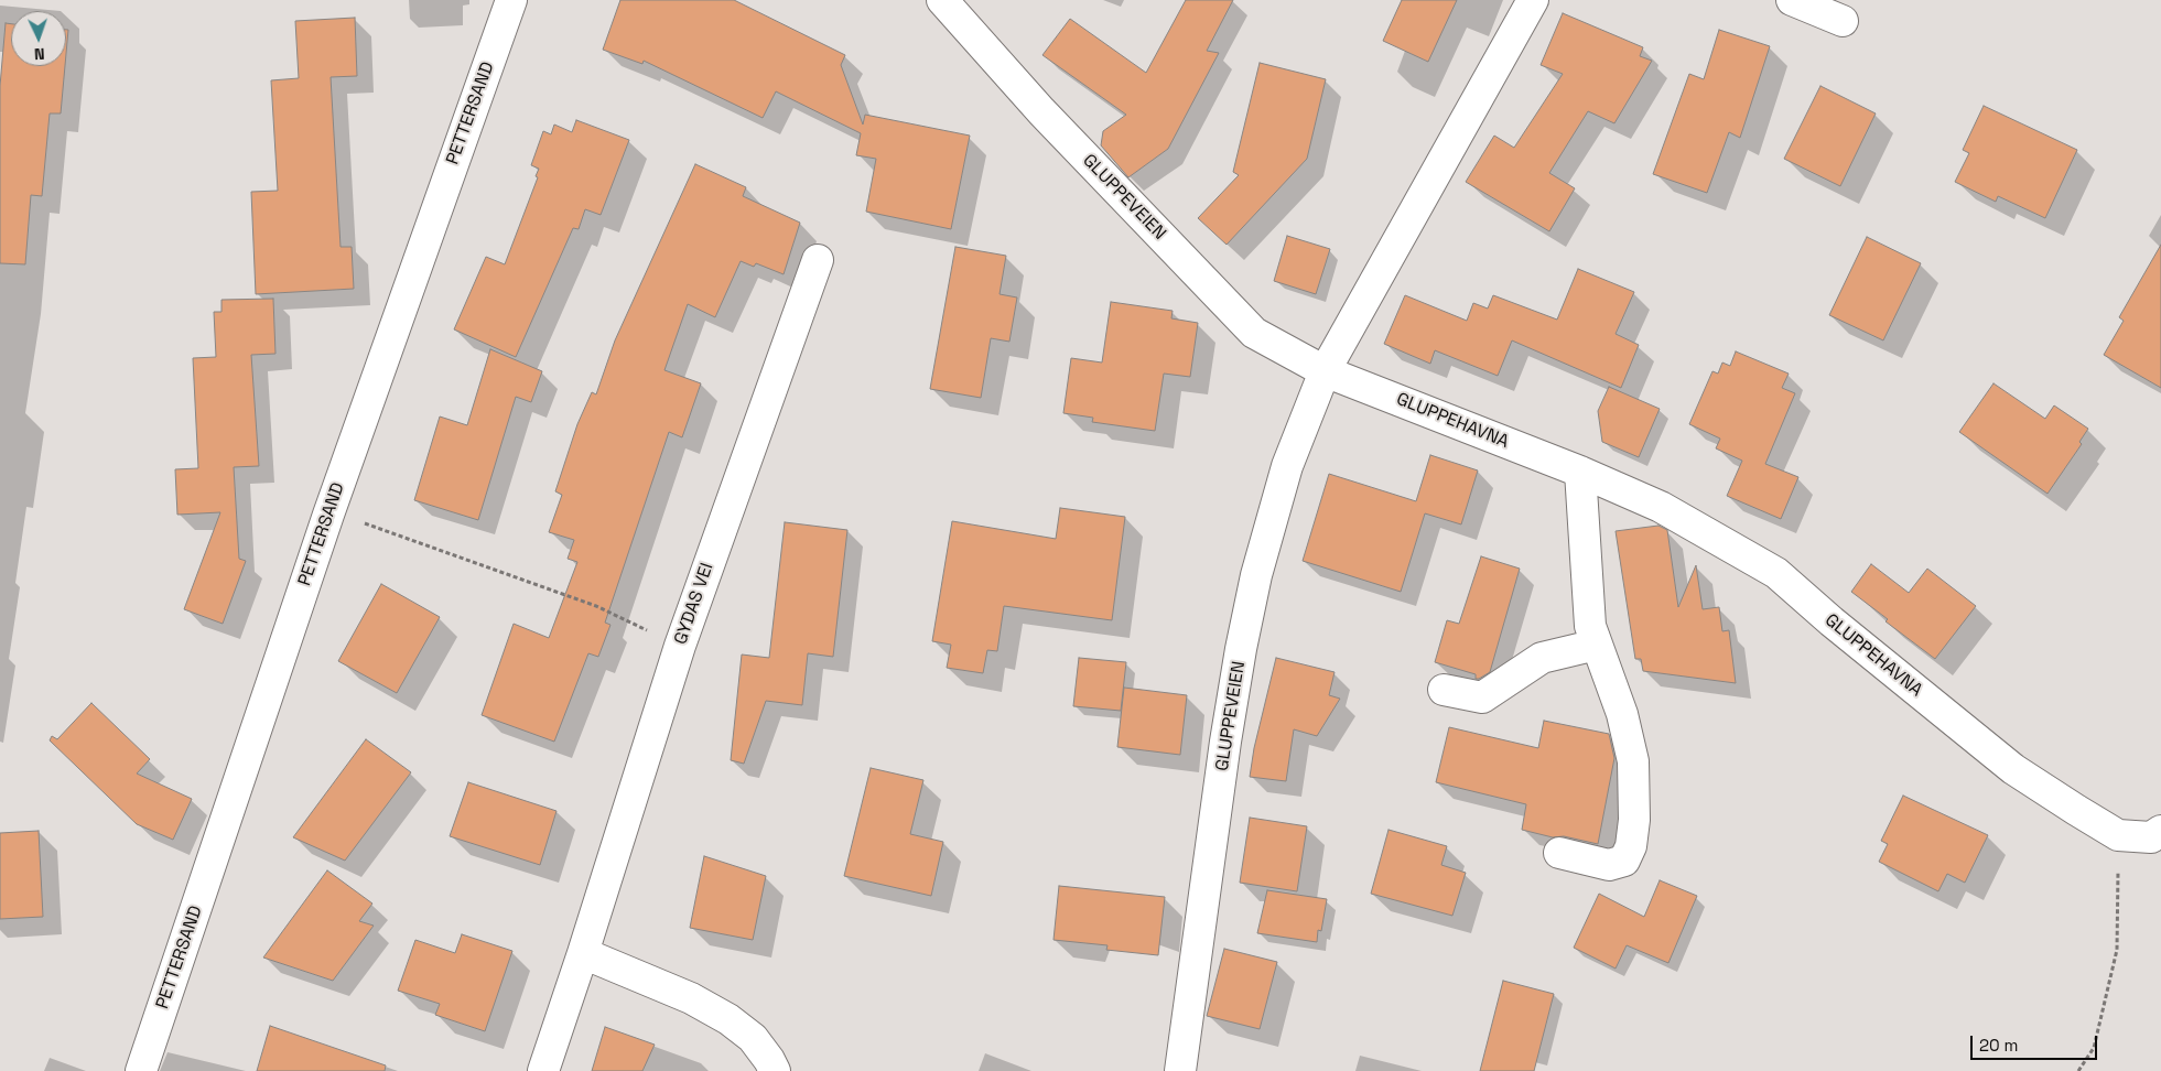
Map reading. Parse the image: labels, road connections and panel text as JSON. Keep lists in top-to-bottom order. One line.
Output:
{"streets":{"street":["PETTERSAND","GLUPPEVEIEN","GLUPPEHAVNA","GYDAS VEI"]},"crossings":[["GLUPPEVEIEN","GLUPPEHAVNA"]],"scale_bar":"20 m","north":"bottom"}
